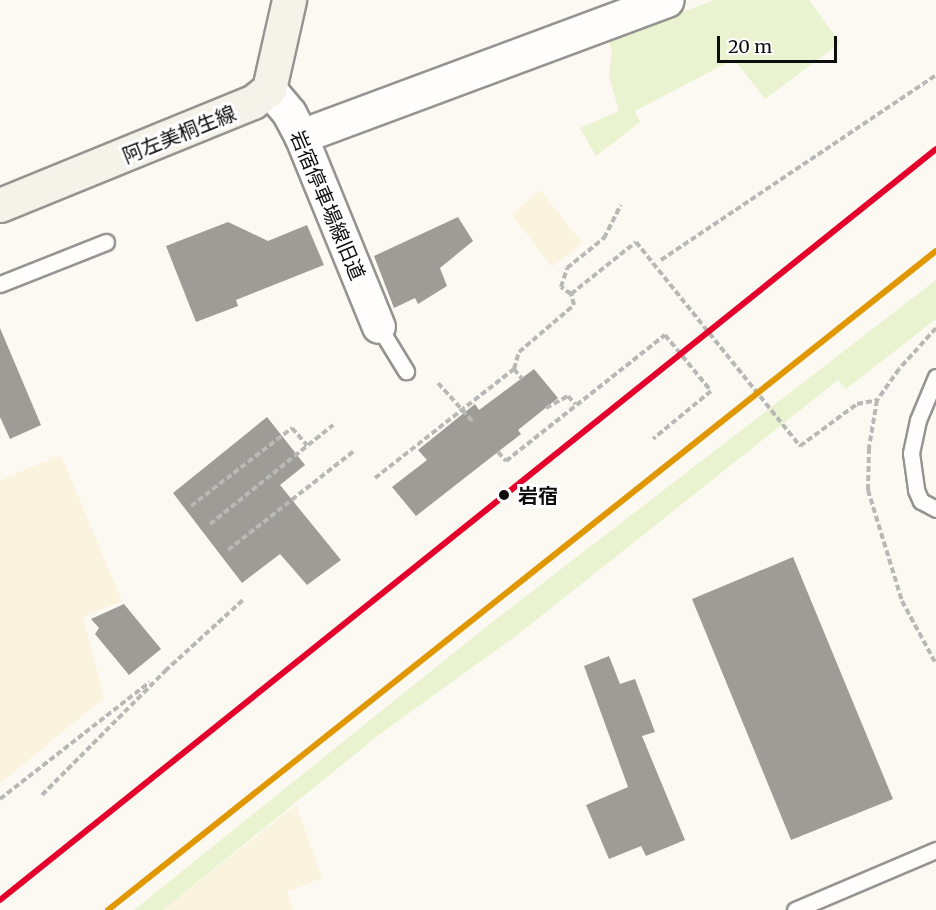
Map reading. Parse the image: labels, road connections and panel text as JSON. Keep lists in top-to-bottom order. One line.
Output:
{"streets":{"main road":["阿左美桐生線"],"street":["岩宿停車場線旧道"]},"crossings":[["阿左美桐生線","岩宿停車場線旧道"]],"places":["岩宿"],"scale_bar":"20 m"}
